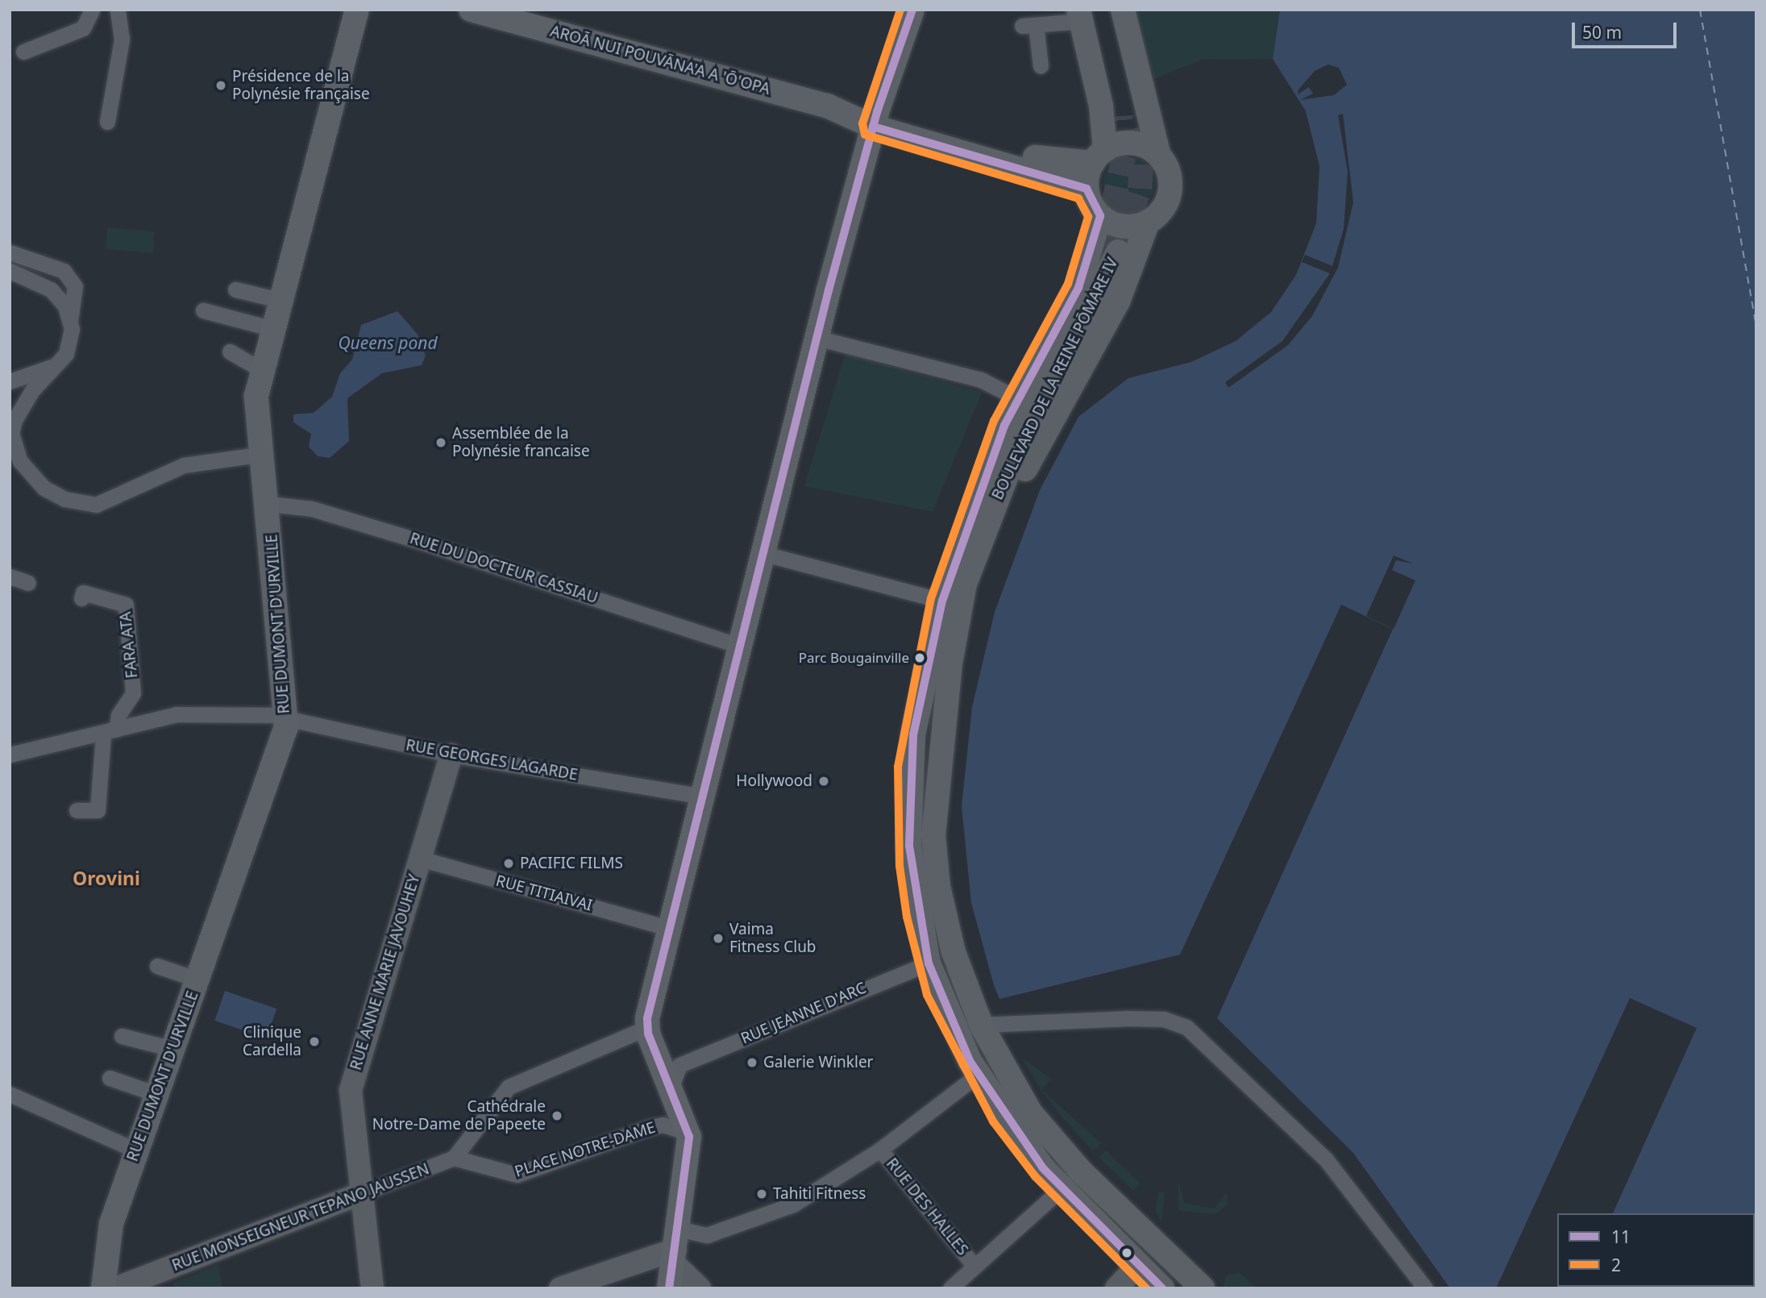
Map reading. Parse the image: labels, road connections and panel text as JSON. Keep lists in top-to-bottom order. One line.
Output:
{"streets":{"main road":["AROĀ NUI POUVĀNA'A A 'Ō'OPA","BOULEVARD DE LA REINE PŌMARE IV","RUE DUMONT D'URVILLE"],"street":["RUE DU DOCTEUR CASSIAU","FARA ATA","RUE GEORGES LAGARDE","RUE TITIAIVAI","RUE ANNE MARIE JAVOUHEY","RUE JEANNE D'ARC","PLACE NOTRE-DAME","RUE DES HALLES","RUE MONSEIGNEUR TEPANO JAUSSEN"]},"crossings":[["RUE DU DOCTEUR CASSIAU","RUE DUMONT D'URVILLE"],["RUE DUMONT D'URVILLE","RUE GEORGES LAGARDE"],["FARA ATA","RUE GEORGES LAGARDE"],["RUE GEORGES LAGARDE","RUE ANNE MARIE JAVOUHEY"],["RUE TITIAIVAI","RUE ANNE MARIE JAVOUHEY"],["RUE ANNE MARIE JAVOUHEY","RUE MONSEIGNEUR TEPANO JAUSSEN"],["PLACE NOTRE-DAME","RUE MONSEIGNEUR TEPANO JAUSSEN"]],"districts":["Orovini"],"water":["Queens pond"],"places":["Présidence de la Polynésie française","Assemblée de la Polynésie francaise","Parc Bougainville","Hollywood","PACIFIC FILMS","Vaima Fitness Club","Clinique Cardella","Galerie Winkler","Cathédrale Notre-Dame de Papeete","Tahiti Fitness"],"lines":["transit line 11","transit line 2"],"legend":["11","2"],"scale_bar":"50 m"}
